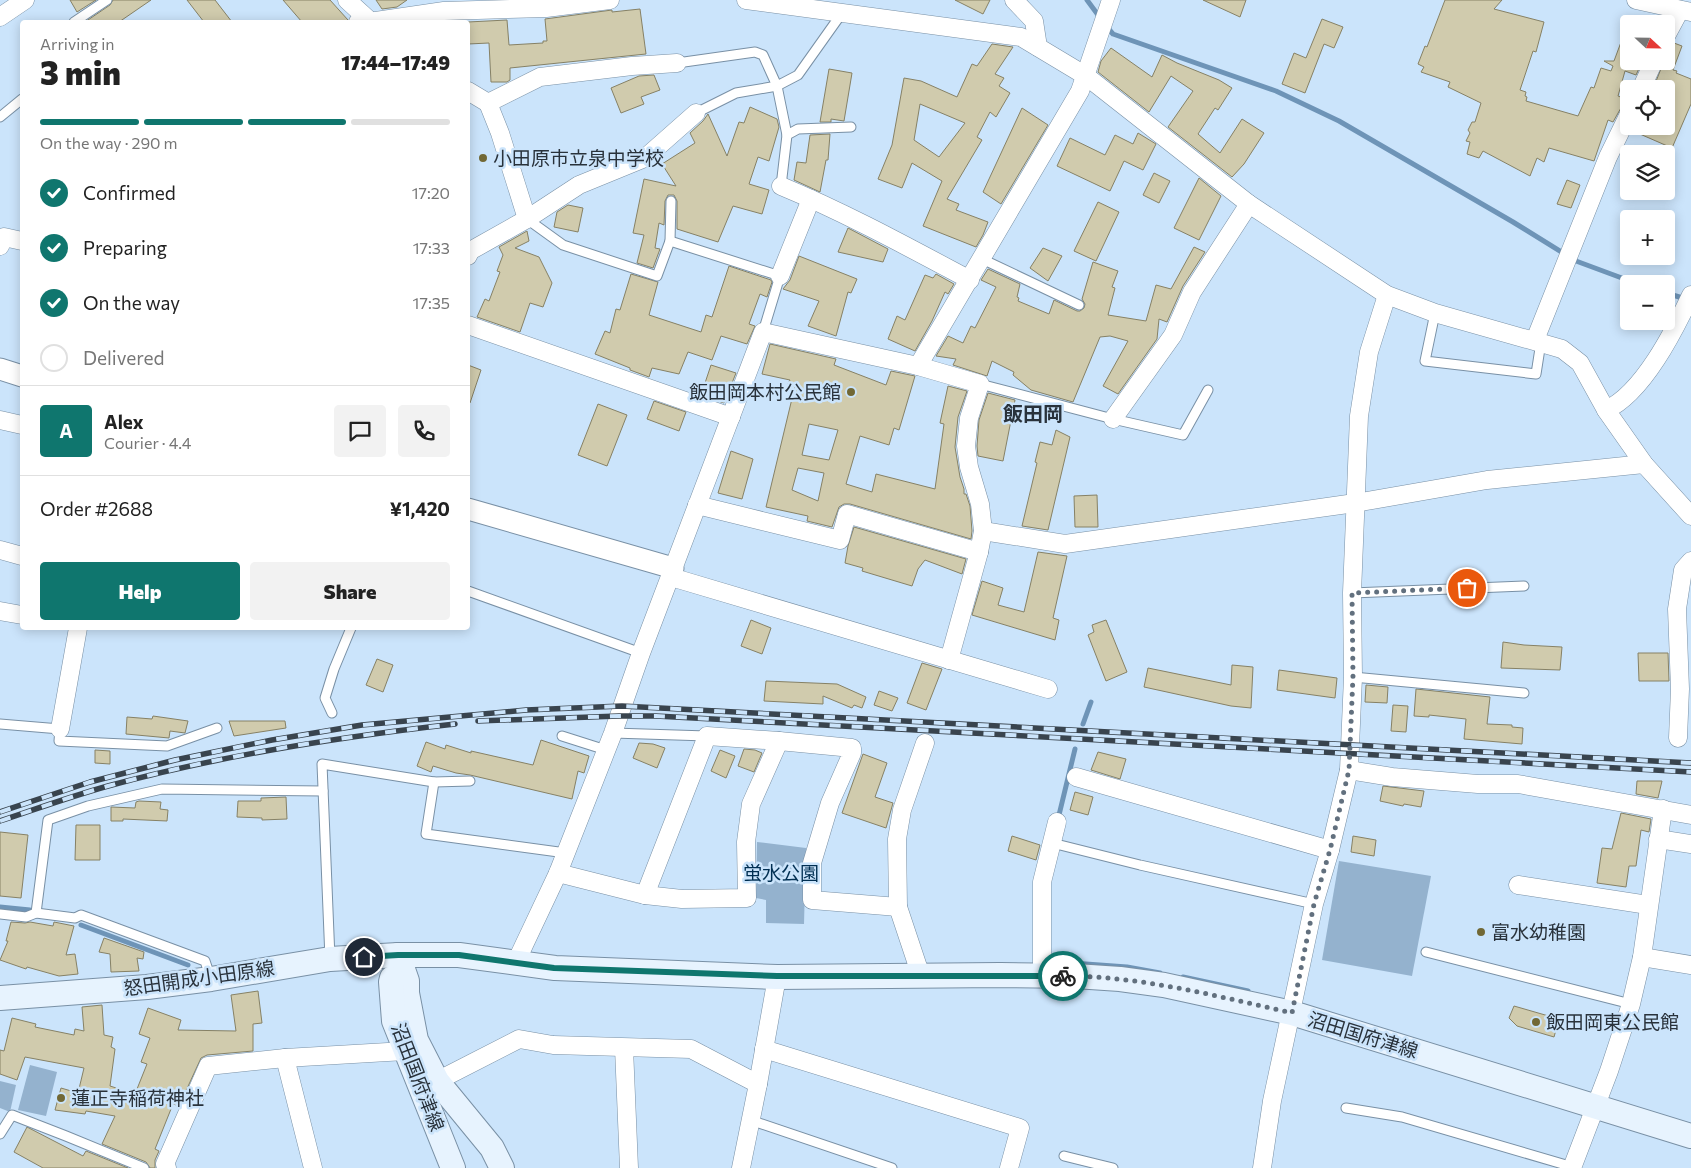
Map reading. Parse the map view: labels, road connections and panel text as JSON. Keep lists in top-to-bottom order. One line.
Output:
{"streets":{"main road":["怒田開成小田原線","沼田国府津線"]},"crossings":[["怒田開成小田原線","沼田国府津線"]],"districts":["飯田岡"],"parks":["蛍水公園"],"places":["小田原市立泉中学校","飯田岡本村公民館","富水幼稚園","飯田岡東公民館","蓮正寺稲荷神社"],"north":"right","page":{"map_buttons":["+","−"],"heading":["3 min","Arriving in","17:44–17:49"],"panel":["Alex","Courier · 4.4","Order #2688","¥1,420"],"bar":"On the way · 290 m","list":[["Confirmed","17:20"],["Preparing","17:33"],["On the way","17:35"],"Delivered"],"round":"A","buttons":["Help","Share"]}}
